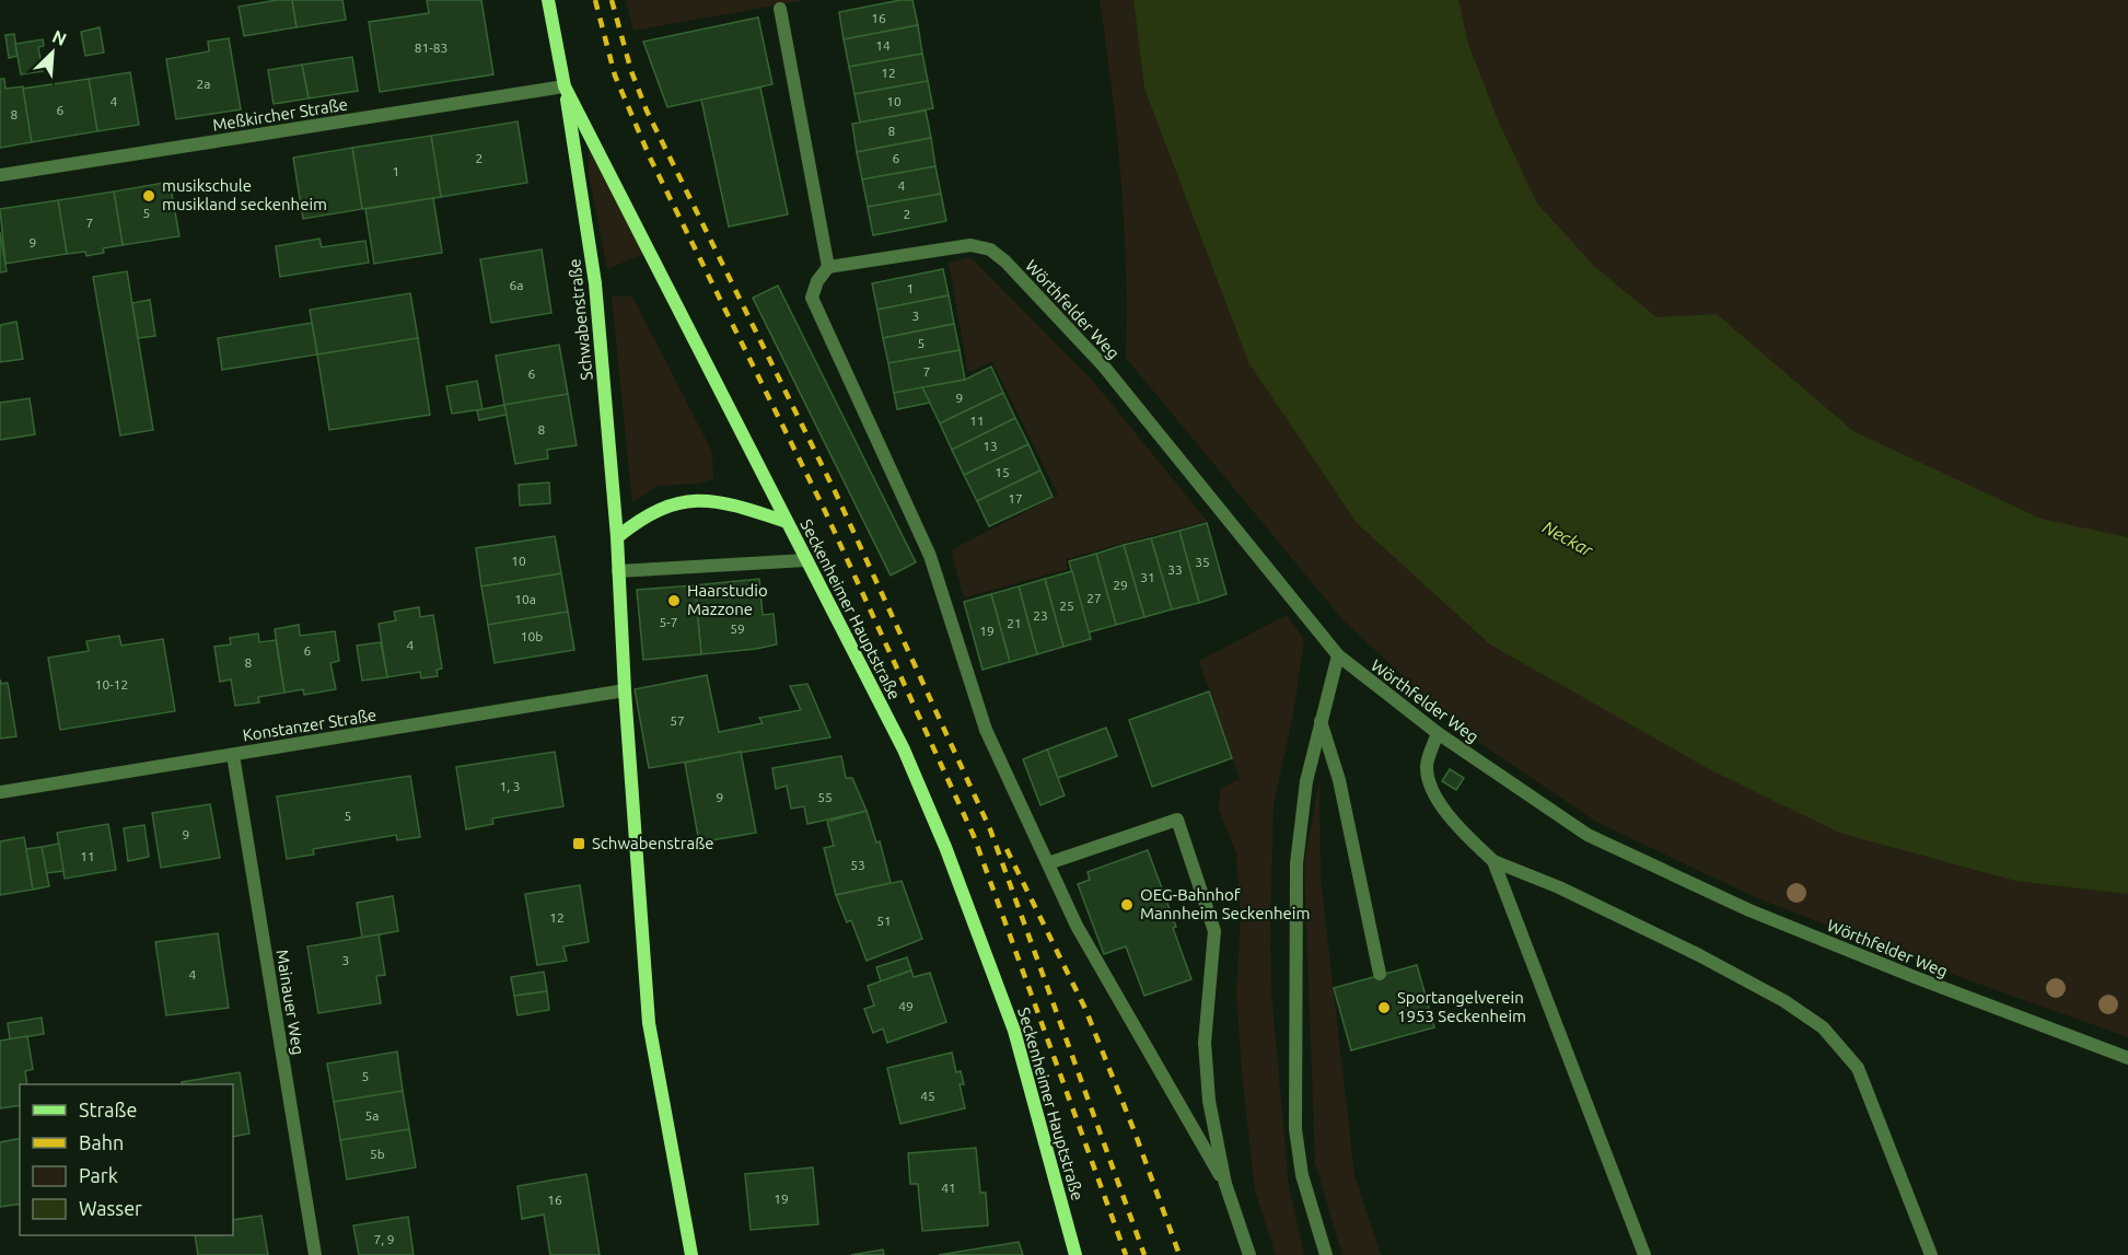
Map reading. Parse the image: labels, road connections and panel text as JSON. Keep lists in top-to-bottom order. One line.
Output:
{"streets":{"main road":["Schwabenstraße","Seckenheimer Hauptstraße"],"street":["Meßkircher Straße","Wörthfelder Weg","Konstanzer Straße","Mainauer Weg"]},"crossings":[["Meßkircher Straße","Schwabenstraße"],["Meßkircher Straße","Seckenheimer Hauptstraße"],["Schwabenstraße","Seckenheimer Hauptstraße"],["Schwabenstraße","Konstanzer Straße"],["Konstanzer Straße","Mainauer Weg"]],"water":["Neckar"],"places":{"other":["musikschule musikland seckenheim","Haarstudio Mazzone","OEG-Bahnhof Mannheim Seckenheim","Sportangelverein 1953 Seckenheim"],"transit":["Schwabenstraße"]},"house_numbers":["16","14","81-83","12","2a","4","10","6","8","8","2","6","1","4","5","2","7","9","6a","1","3","5","7","6","9","11","8","13","15","17","10","35","33","31","29","27","10a","25","23","5-7","21","59","19","10b","4","6","8","10-12","57","1, 3","9","55","5","9","11","53","12","51","3","4","49","5","45","5a","5b","41","19","16","7, 9"],"legend":["Straße","Bahn","Park","Wasser"],"north":"top right"}
